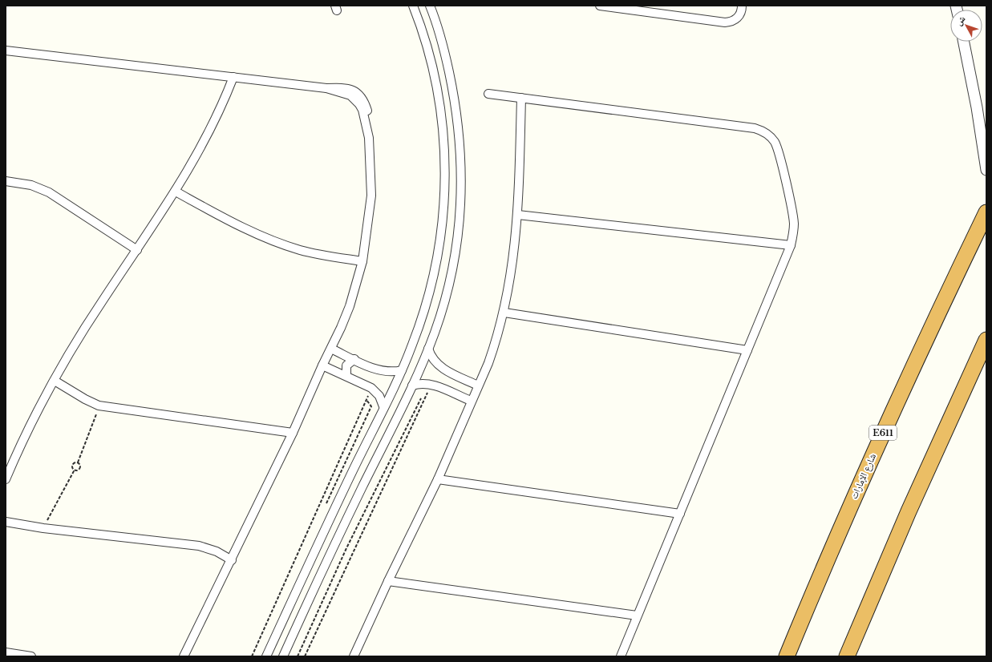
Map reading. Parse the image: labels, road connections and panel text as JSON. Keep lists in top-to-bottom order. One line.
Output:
{"streets":{"highway":["E611","شارع الإمارات"]},"north":"top left"}
